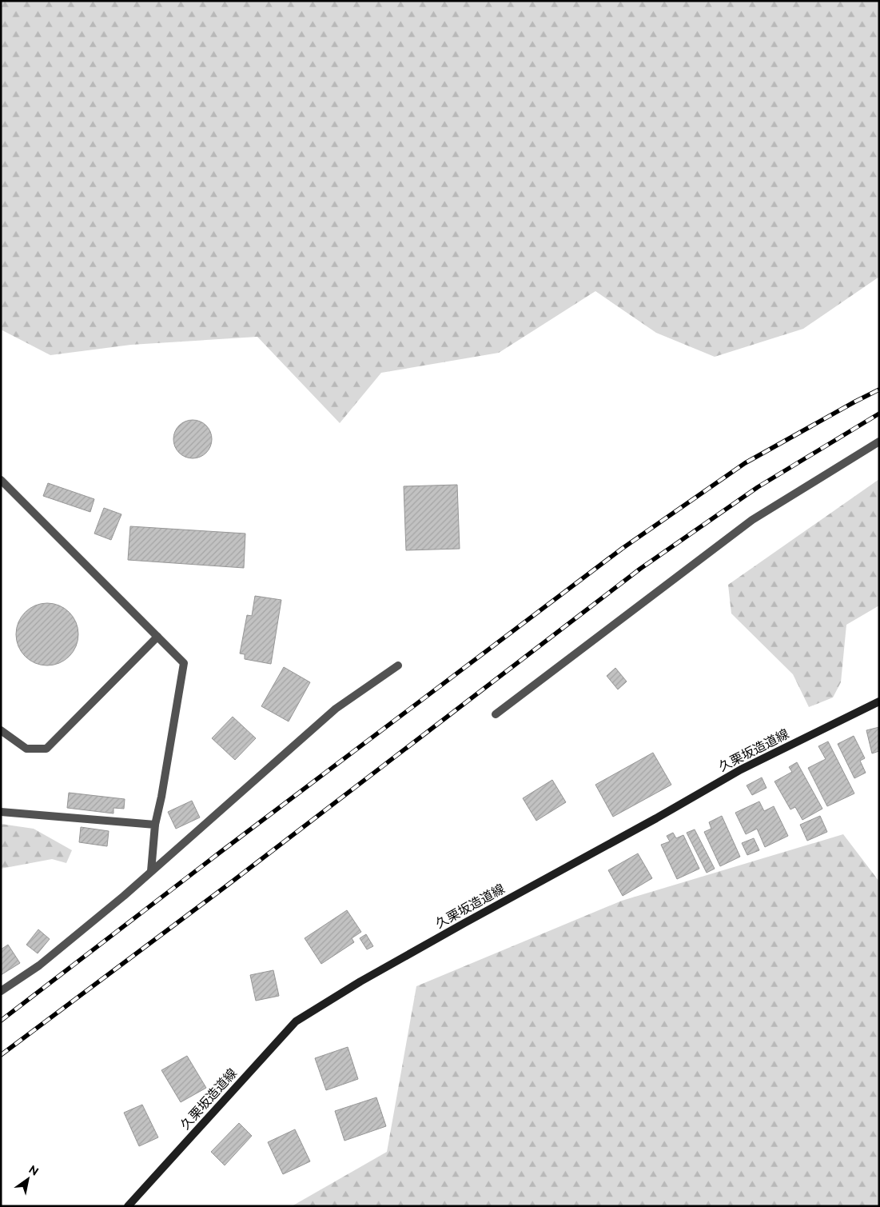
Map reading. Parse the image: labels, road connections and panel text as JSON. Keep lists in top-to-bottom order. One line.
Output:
{"streets":{"main road":["久栗坂造道線"]},"north":"top right"}
